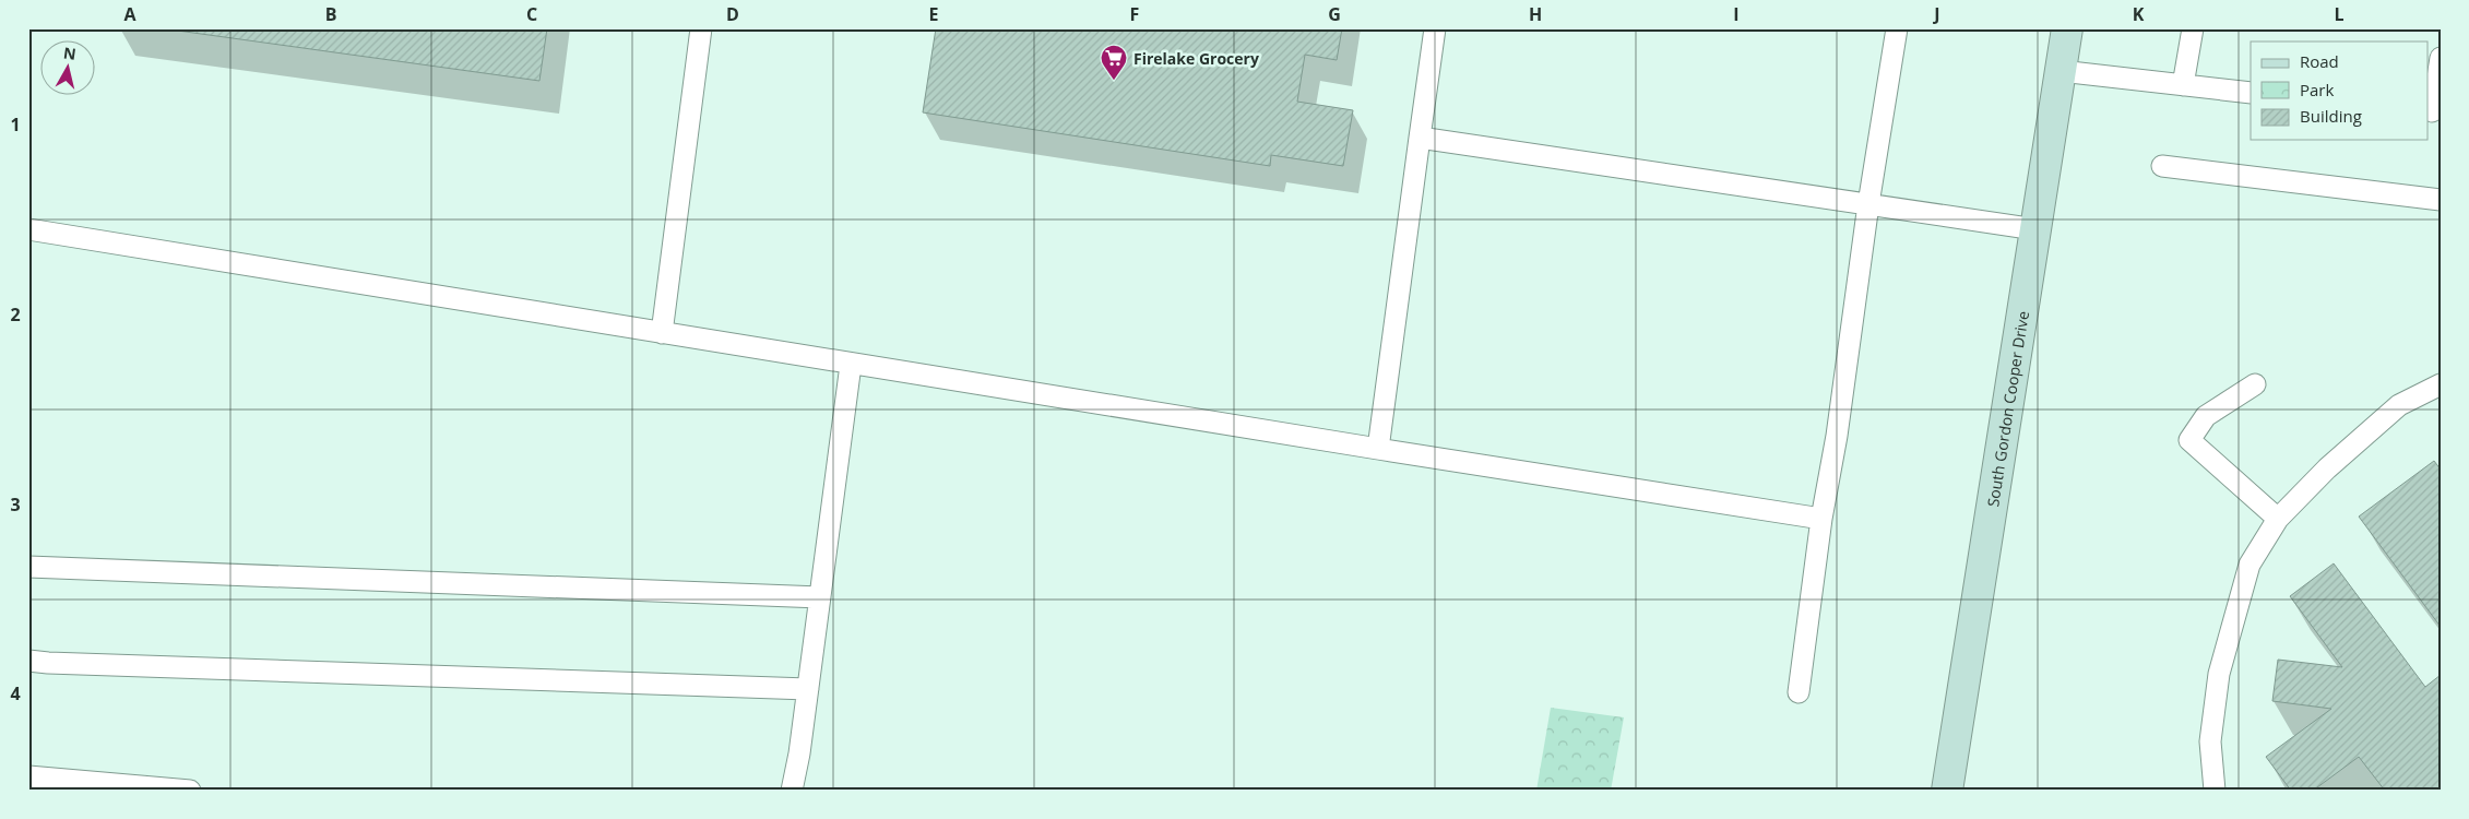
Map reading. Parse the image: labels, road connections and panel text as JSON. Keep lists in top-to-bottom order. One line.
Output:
{"streets":{"main road":["South Gordon Cooper Drive"]},"places":{"supermarket":["Firelake Grocery"]},"legend":["Road","Park","Building"],"north":"top","grid":{"columns":["A","B","C","D","E","F","G","H","I","J","K","L"],"rows":["1","2","3","4"]}}
